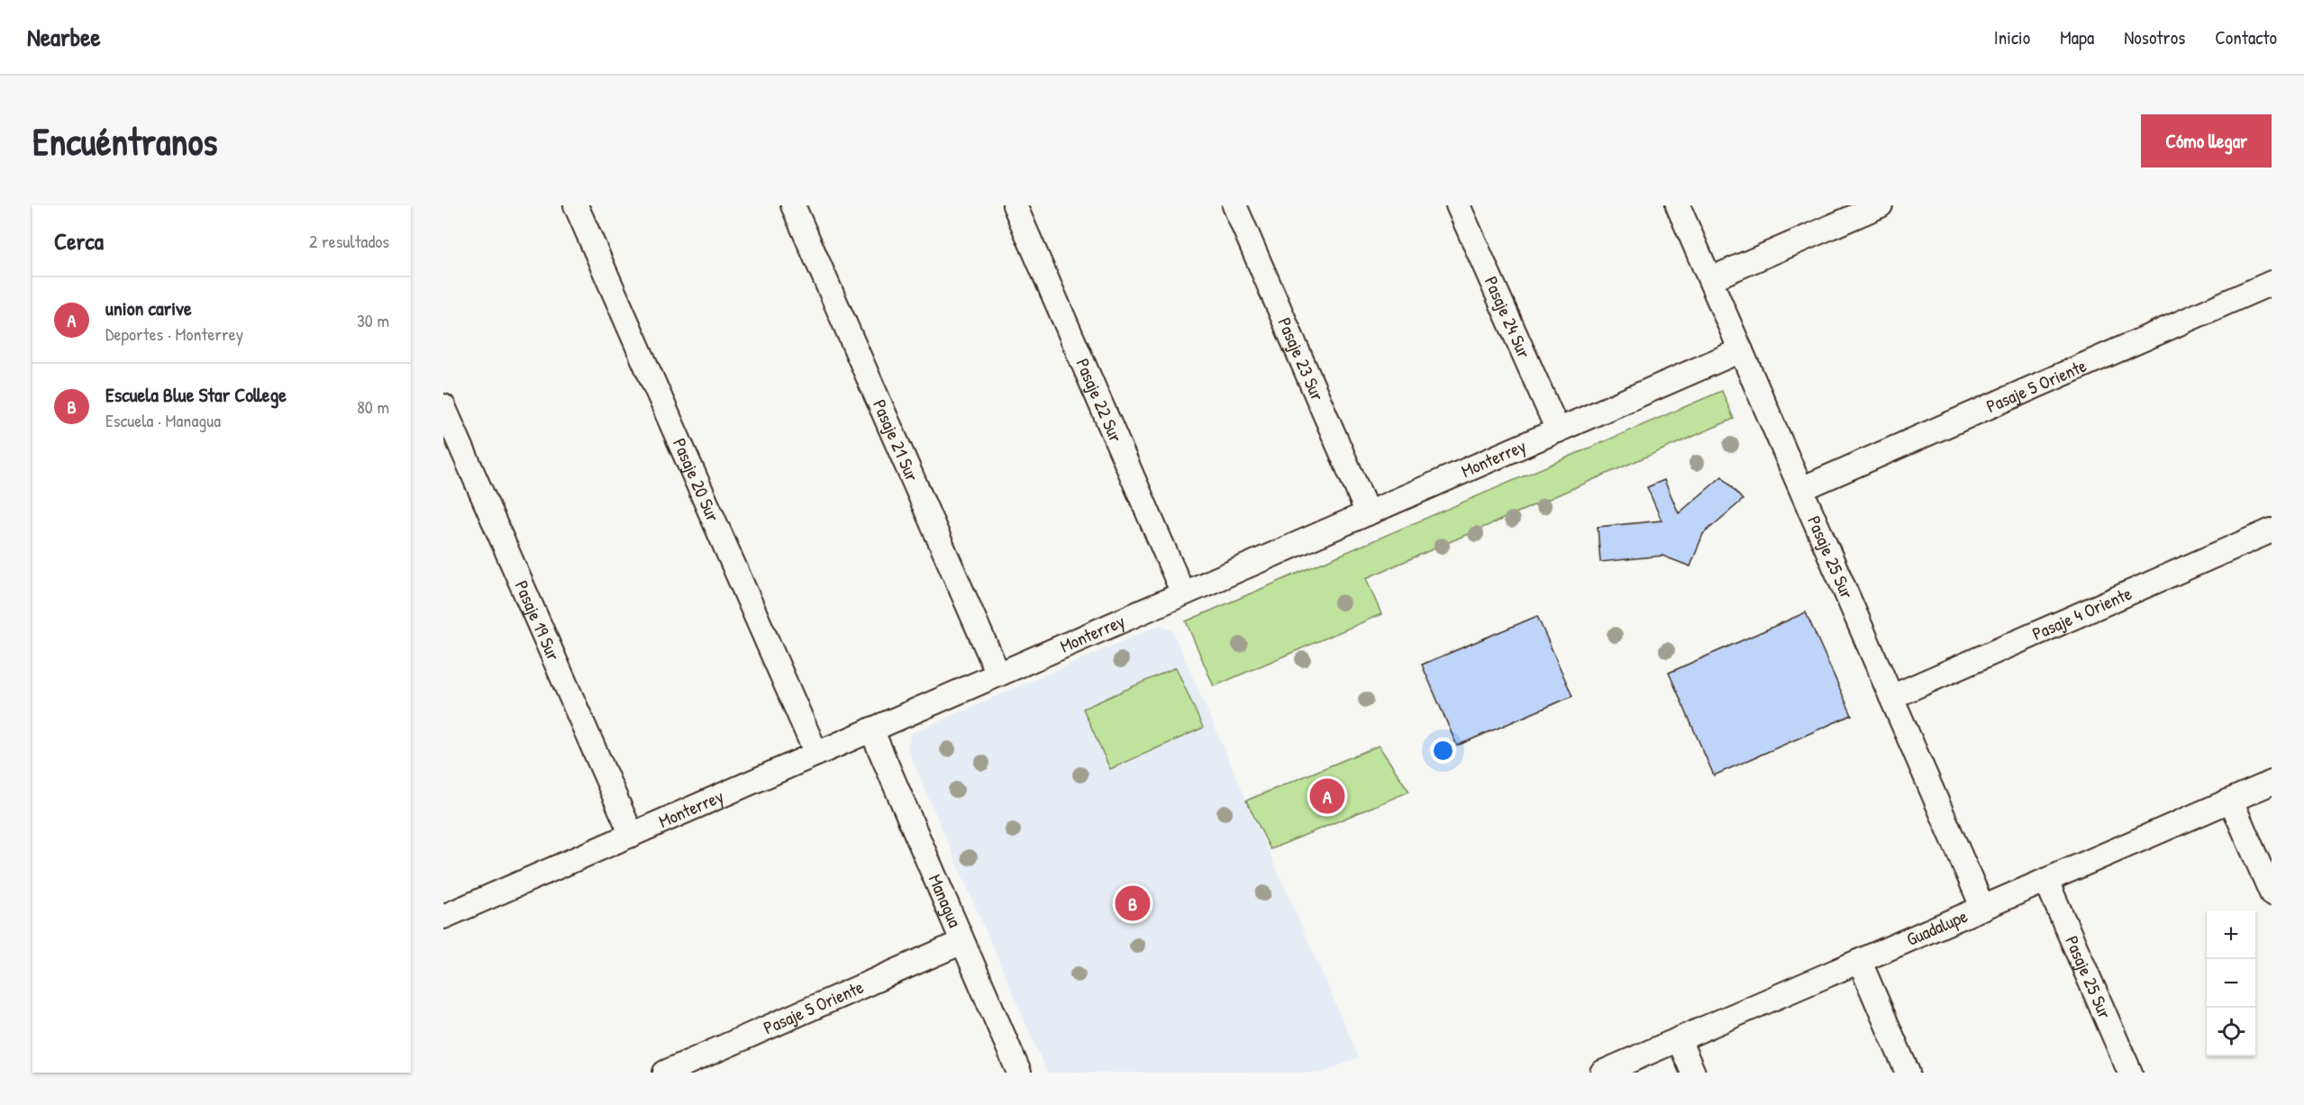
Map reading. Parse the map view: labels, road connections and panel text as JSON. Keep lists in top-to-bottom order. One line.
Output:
{"streets":{"street":["Pasaje 24 Sur","Pasaje 23 Sur","Pasaje 5 Oriente","Pasaje 22 Sur","Pasaje 21 Sur","Monterrey","Pasaje 20 Sur","Pasaje 25 Sur","Pasaje 4 Oriente","Pasaje 19 Sur","Managua","Guadalupe"]},"crossings":[["Pasaje 24 Sur","Monterrey"],["Pasaje 23 Sur","Monterrey"],["Pasaje 5 Oriente","Pasaje 25 Sur"],["Pasaje 5 Oriente","Managua"],["Pasaje 22 Sur","Monterrey"],["Pasaje 21 Sur","Monterrey"],["Monterrey","Pasaje 20 Sur"],["Monterrey","Pasaje 25 Sur"],["Monterrey","Pasaje 19 Sur"],["Monterrey","Managua"],["Pasaje 25 Sur","Pasaje 4 Oriente"],["Pasaje 25 Sur","Guadalupe"]],"page":{"header":"Nearbee","nav":["Inicio","Mapa","Nosotros","Contacto"],"buttons":"Cómo llegar","title":"Encuéntranos","heading":["Cerca","2 resultados"],"list":[{"mark":"A","name":"union carive","note":"Deportes · Monterrey","value":"30 m"},{"mark":"B","name":"Escuela Blue Star College","note":"Escuela · Managua","value":"80 m"}],"pins":["A","B"],"map_buttons":["+","−"]}}
